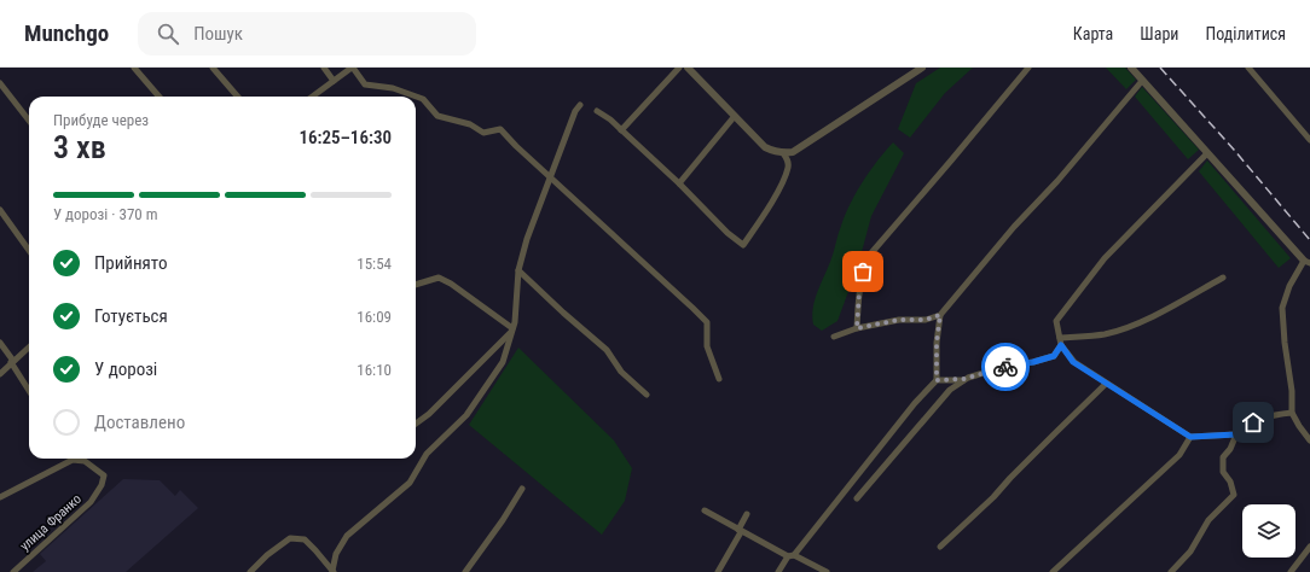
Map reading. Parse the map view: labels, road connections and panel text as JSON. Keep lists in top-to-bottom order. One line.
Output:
{"streets":{"street":["улица Франко"]},"page":{"header":"Munchgo","search":"Пошук","nav":["Карта","Шари","Поділитися"],"heading":["3 хв","Прибуде через","16:25–16:30"],"bar":"У дорозі · 370 m","list":[["Прийнято","15:54"],["Готується","16:09"],["У дорозі","16:10"],"Доставлено"]}}
